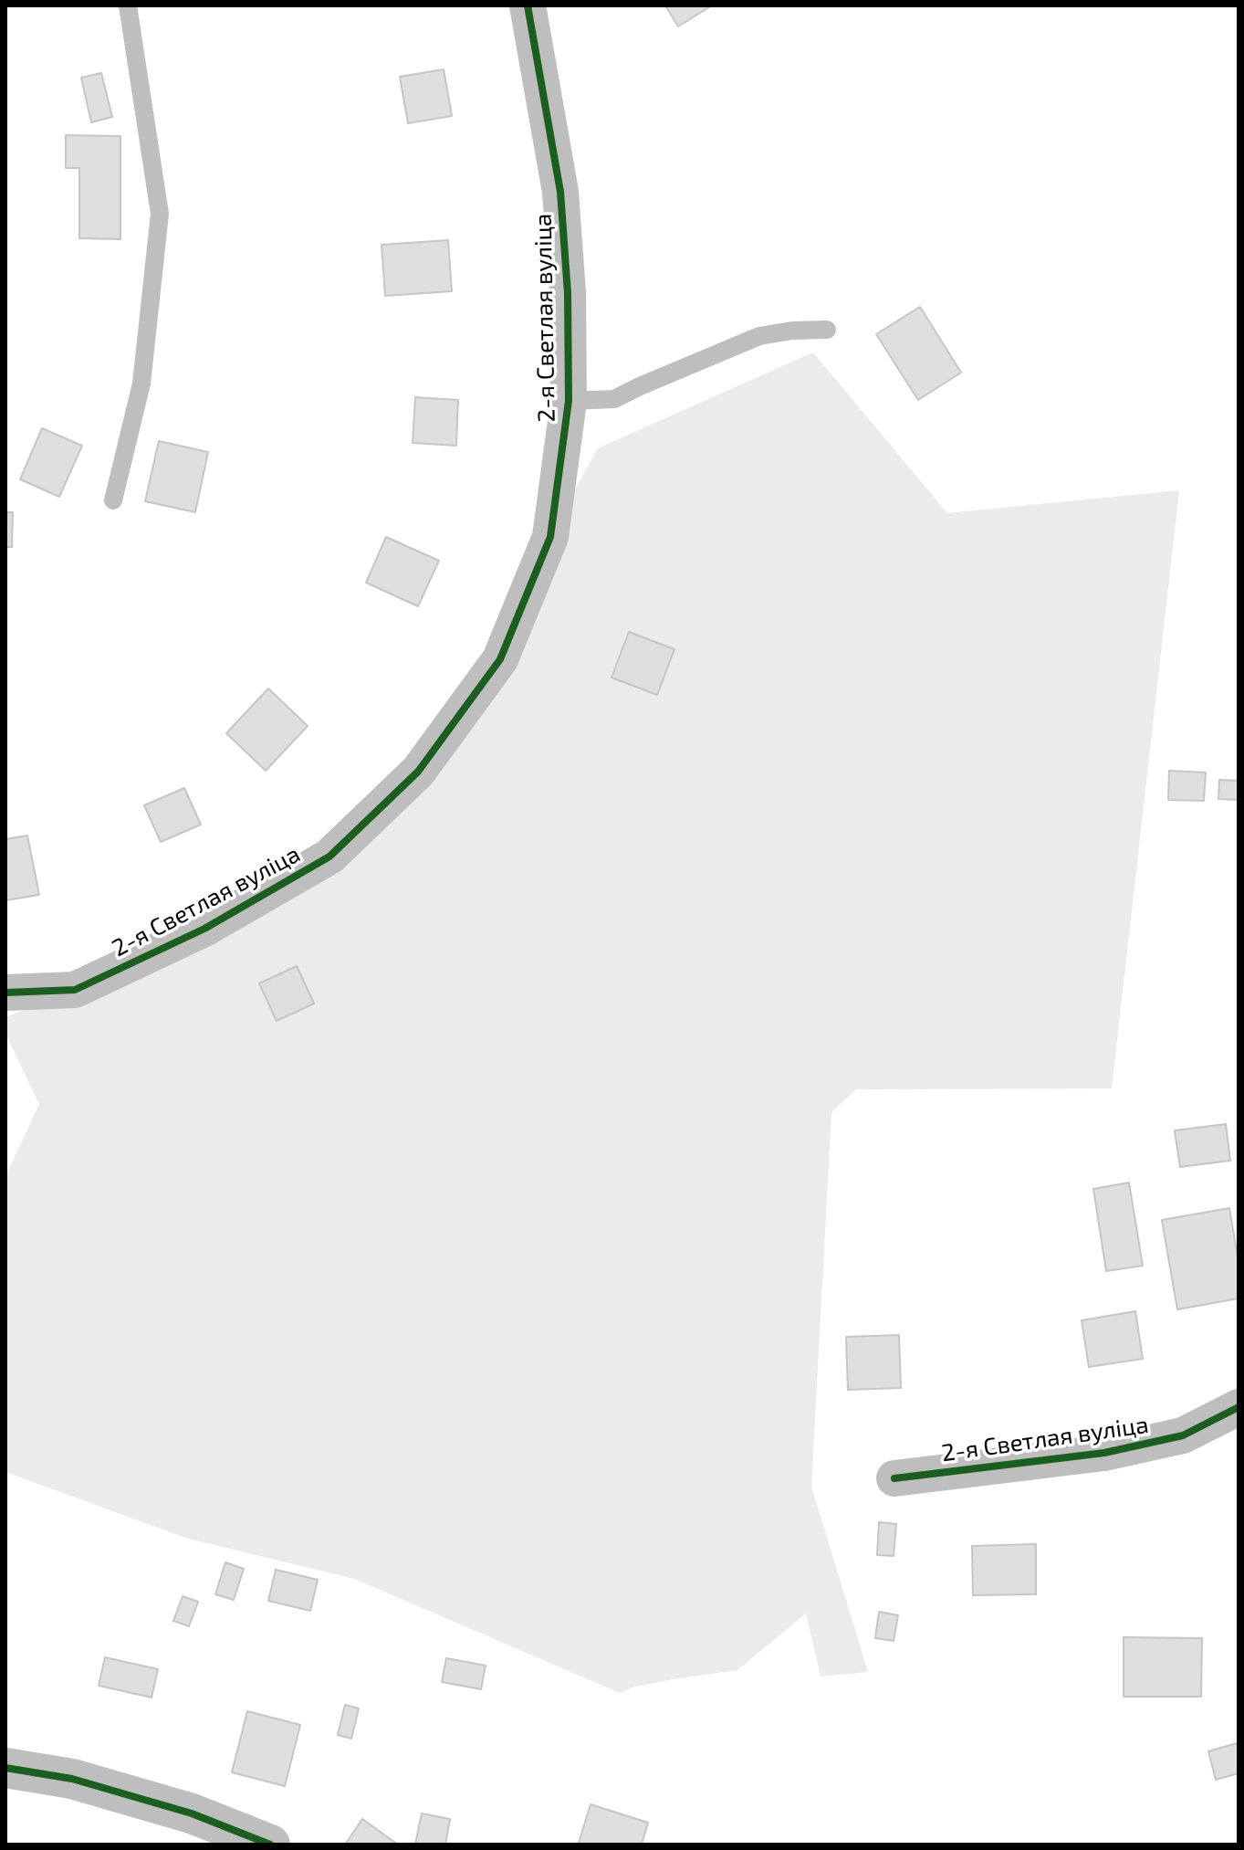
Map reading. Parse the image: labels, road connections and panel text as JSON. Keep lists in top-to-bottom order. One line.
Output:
{"streets":{"street":["2-я Светлая вуліца"]}}
